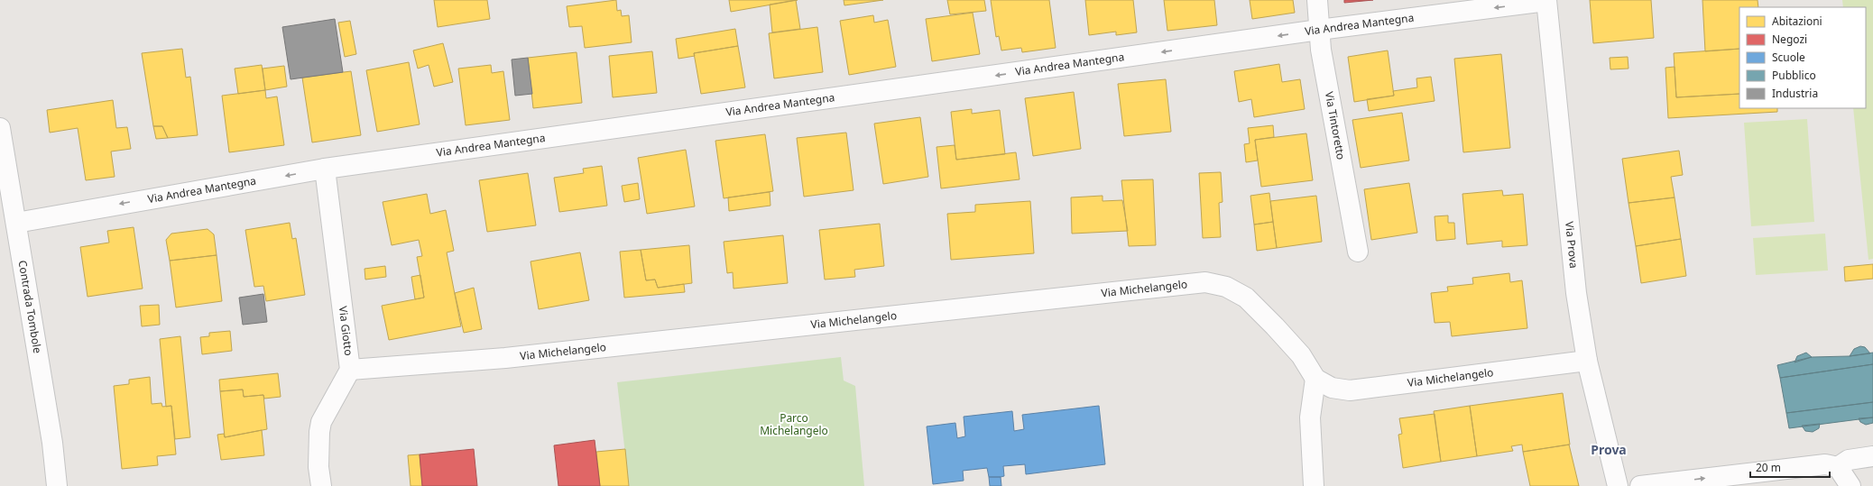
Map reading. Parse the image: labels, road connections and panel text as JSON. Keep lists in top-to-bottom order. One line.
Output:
{"streets":{"street":["Via Andrea Mantegna","Via Tintoretto","Via Prova","Via Michelangelo","Contrada Tombole","Via Giotto"]},"crossings":[["Via Andrea Mantegna","Via Tintoretto"],["Via Andrea Mantegna","Via Prova"],["Via Andrea Mantegna","Contrada Tombole"],["Via Andrea Mantegna","Via Giotto"],["Via Prova","Via Michelangelo"],["Via Michelangelo","Via Giotto"]],"one_way":["Via Andrea Mantegna"],"districts":["Prova"],"parks":["Parco Michelangelo"],"legend":["Abitazioni","Negozi","Scuole","Pubblico","Industria"],"scale_bar":"20 m"}
